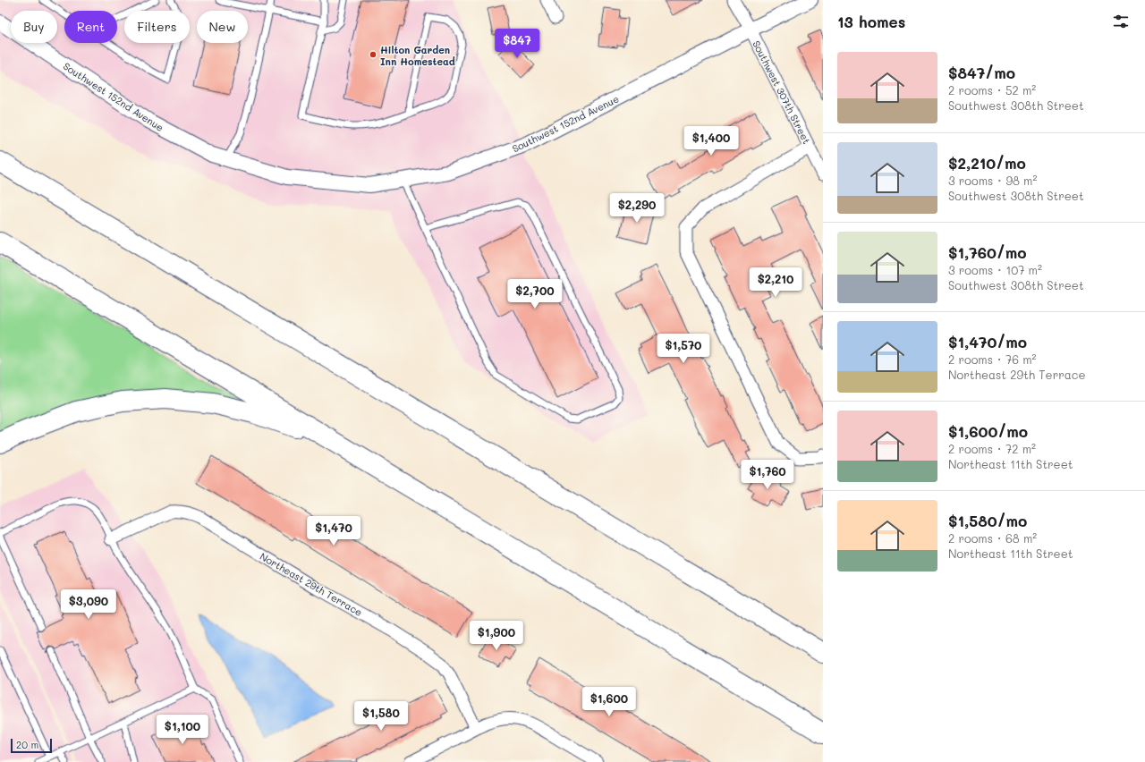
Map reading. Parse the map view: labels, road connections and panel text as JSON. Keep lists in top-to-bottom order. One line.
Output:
{"streets":{"street":["Southwest 307th Street","Southwest 152nd Avenue","Northeast 29th Terrace"]},"crossings":[["Southwest 307th Street","Southwest 152nd Avenue"]],"places":["Hilton Garden Inn Homestead"],"scale_bar":"20 m","page":{"heading":"13 homes","chip":["Buy","Rent","Filters","New"],"price":["$847","$1,400","$2,290","$2,210","$2,700","$1,570","$1,760","$1,470","$3,090","$1,900","$1,600","$1,580","$1,100"],"list":[{"name":"$847/mo","note":"2 rooms · 52 m² · Southwest 308th Street"},{"name":"$2,210/mo","note":"3 rooms · 98 m² · Southwest 308th Street"},{"name":"$1,760/mo","note":"3 rooms · 107 m² · Southwest 308th Street"},{"name":"$1,470/mo","note":"2 rooms · 76 m² · Northeast 29th Terrace"},{"name":"$1,600/mo","note":"2 rooms · 72 m² · Northeast 11th Street"},{"name":"$1,580/mo","note":"2 rooms · 68 m² · Northeast 11th Street"}],"scale":"20 m"}}
